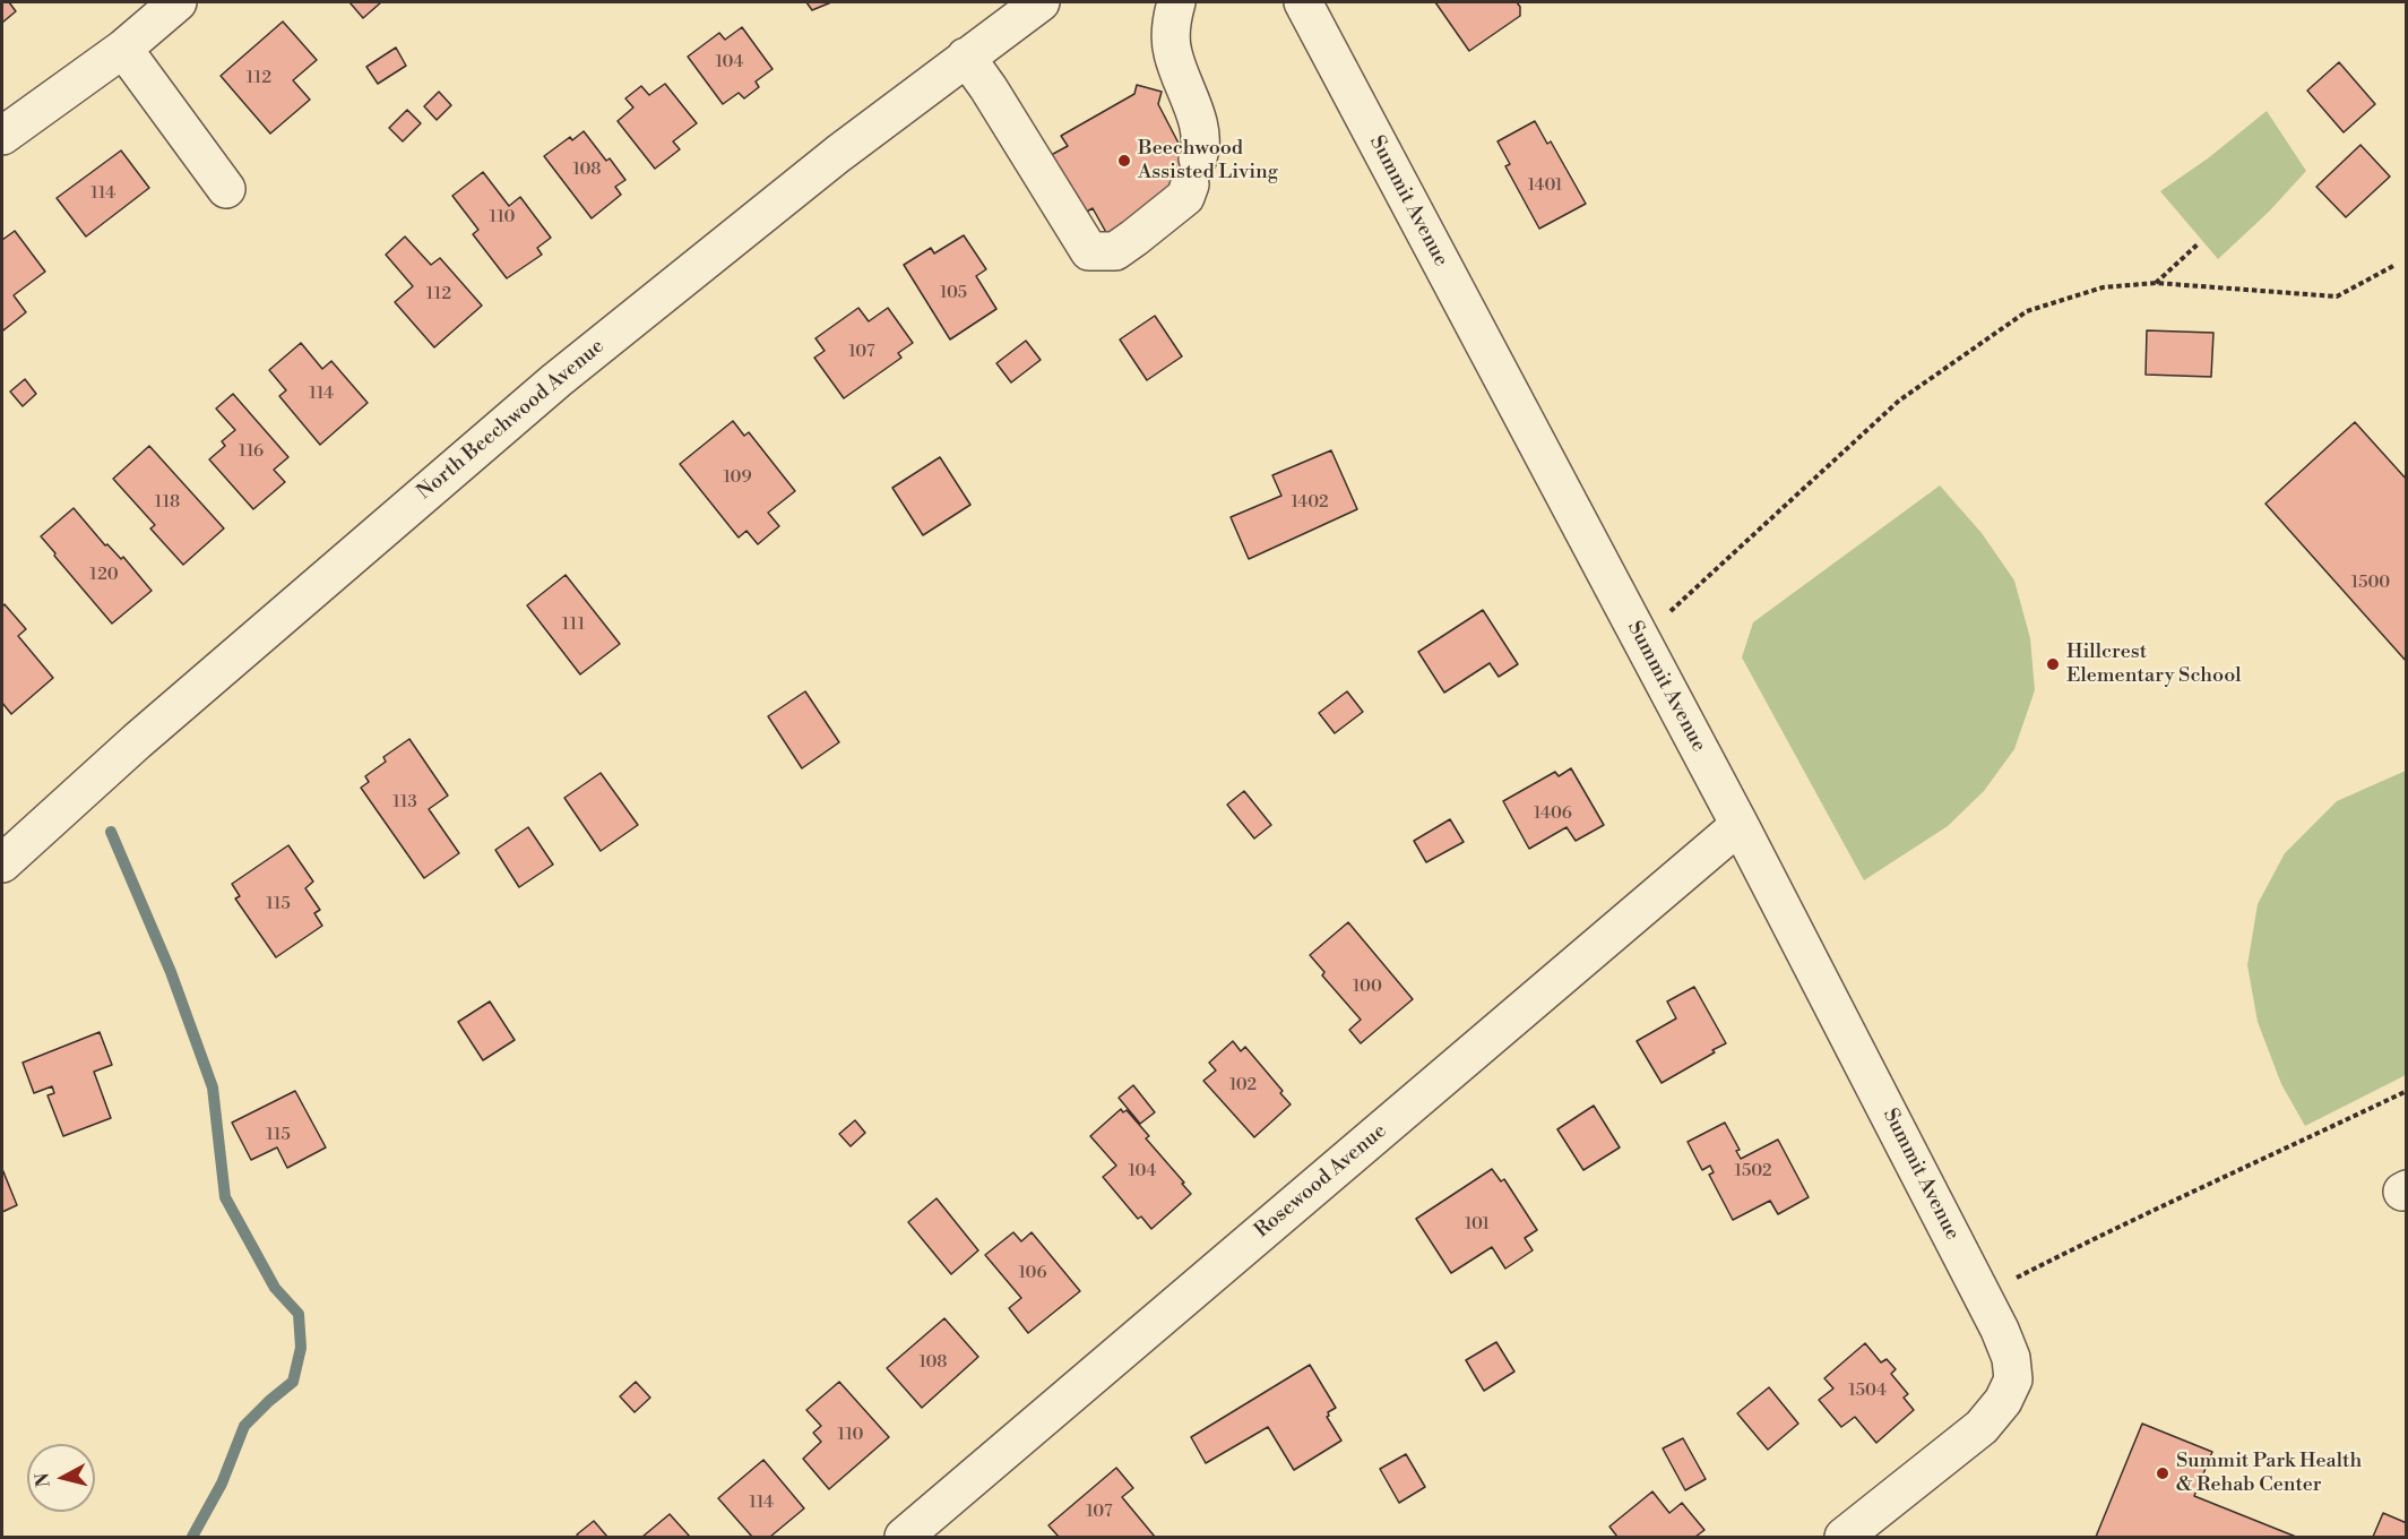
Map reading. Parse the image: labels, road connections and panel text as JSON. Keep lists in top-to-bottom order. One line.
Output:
{"streets":{"street":["Summit Avenue","North Beechwood Avenue","Rosewood Avenue"]},"crossings":[["Summit Avenue","Rosewood Avenue"]],"places":["Beechwood Assisted Living","Hillcrest Elementary School","Summit Park Health & Rehab Center"],"house_numbers":["104","112","108","1401","114","110","105","112","107","114","116","109","118","1402","120","1500","111","113","1406","115","100","102","115","104","1502","101","106","108","1504","110","114","107"],"north":"left"}
